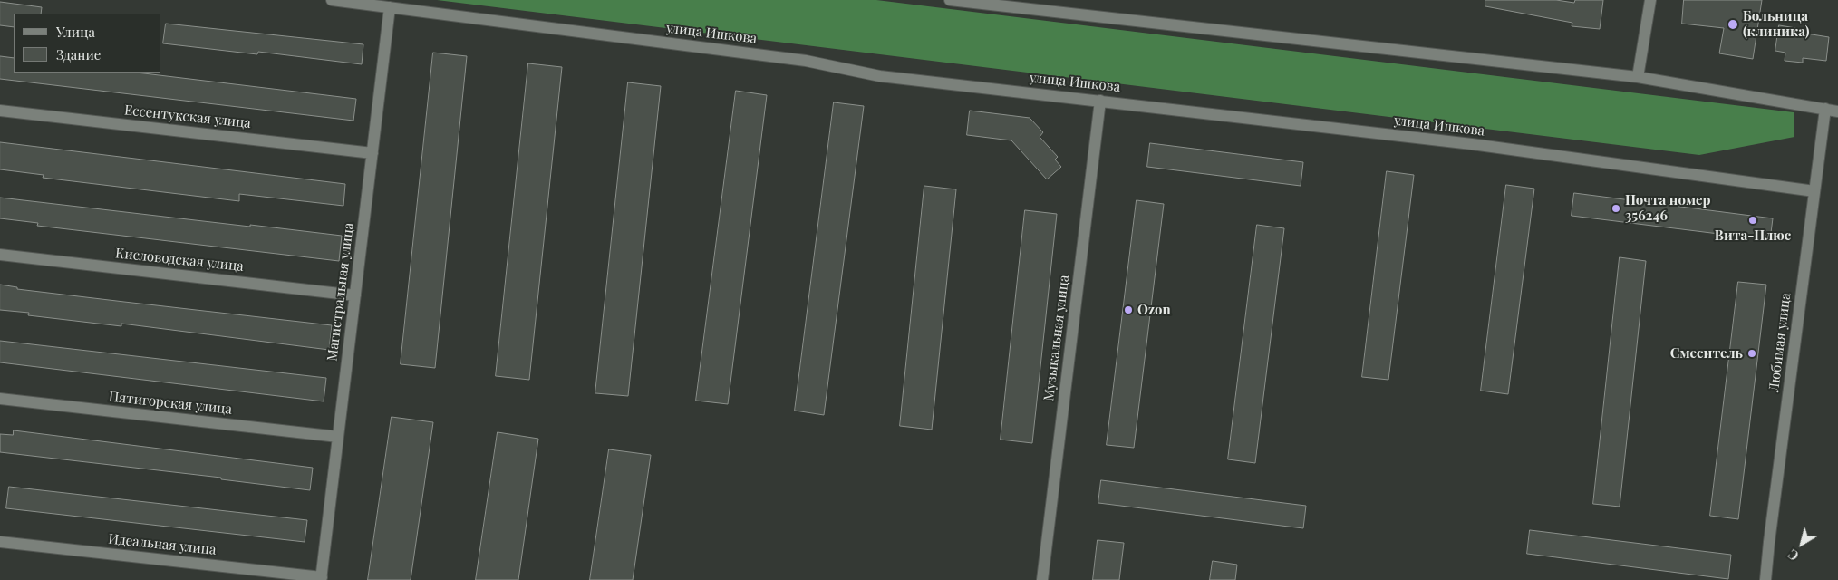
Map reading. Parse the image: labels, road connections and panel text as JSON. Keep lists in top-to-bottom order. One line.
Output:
{"streets":{"street":["улица Ишкова","Ессентукская улица","Кисловодская улица","Магистральная улица","Музыкальная улица","Любимая улица","Пятигорская улица","Идеальная улица"]},"crossings":[["улица Ишкова","Магистральная улица"],["улица Ишкова","Музыкальная улица"],["улица Ишкова","Любимая улица"],["Ессентукская улица","Магистральная улица"],["Кисловодская улица","Магистральная улица"],["Магистральная улица","Пятигорская улица"],["Магистральная улица","Идеальная улица"]],"places":["Больница (клиника)","Почта номер 356246","Вита-Плюс","Ozon","Смеситель"],"legend":["Улица","Здание"],"north":"bottom left"}
